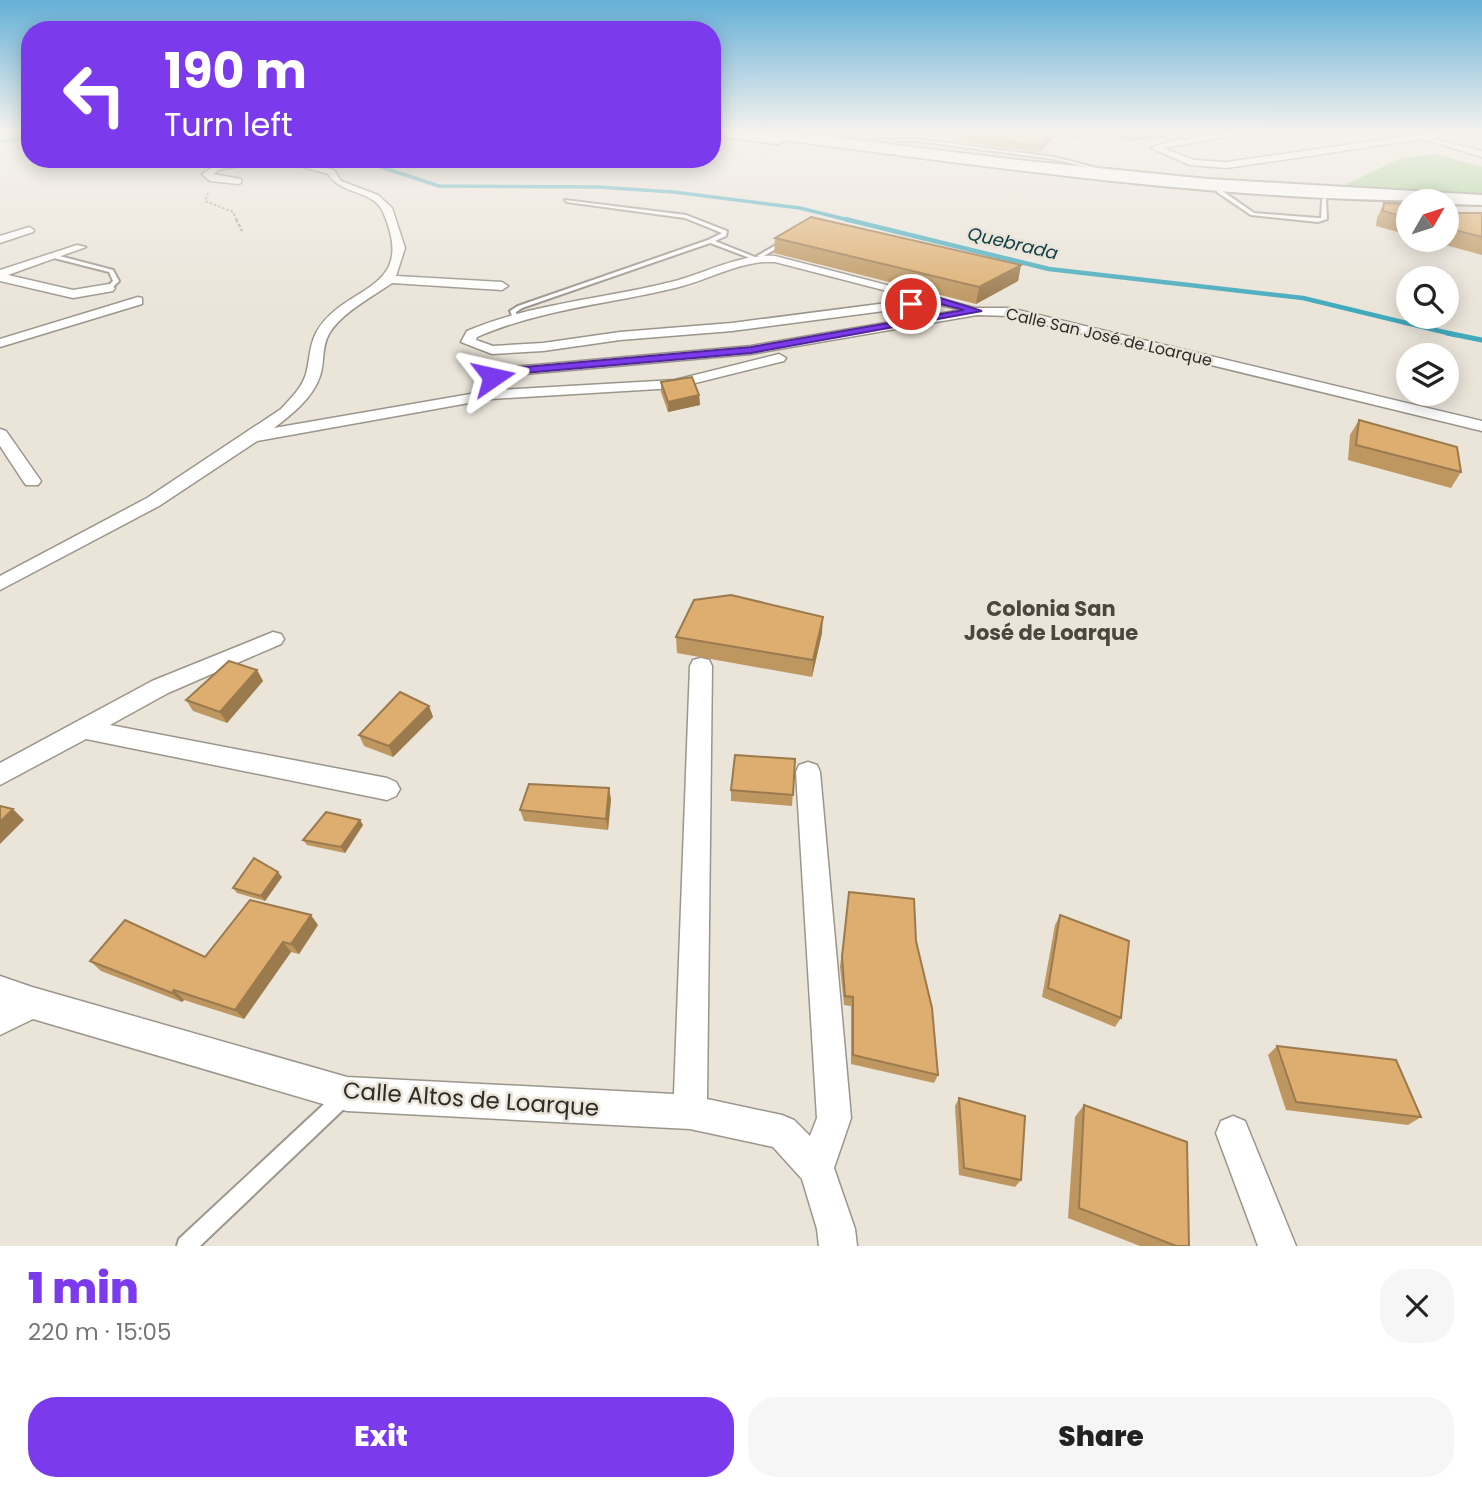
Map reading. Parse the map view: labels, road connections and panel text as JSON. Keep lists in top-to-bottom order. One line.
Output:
{"streets":{"street":["Calle San José de Loarque","Calle Altos de Loarque"]},"districts":["Colonia San José de Loarque"],"water":["Quebrada"],"north":"top right","page":{"turn":["190 m","Turn left"],"heading":["1 min","220 m · 15:05"],"buttons":["Exit","Share"]}}
